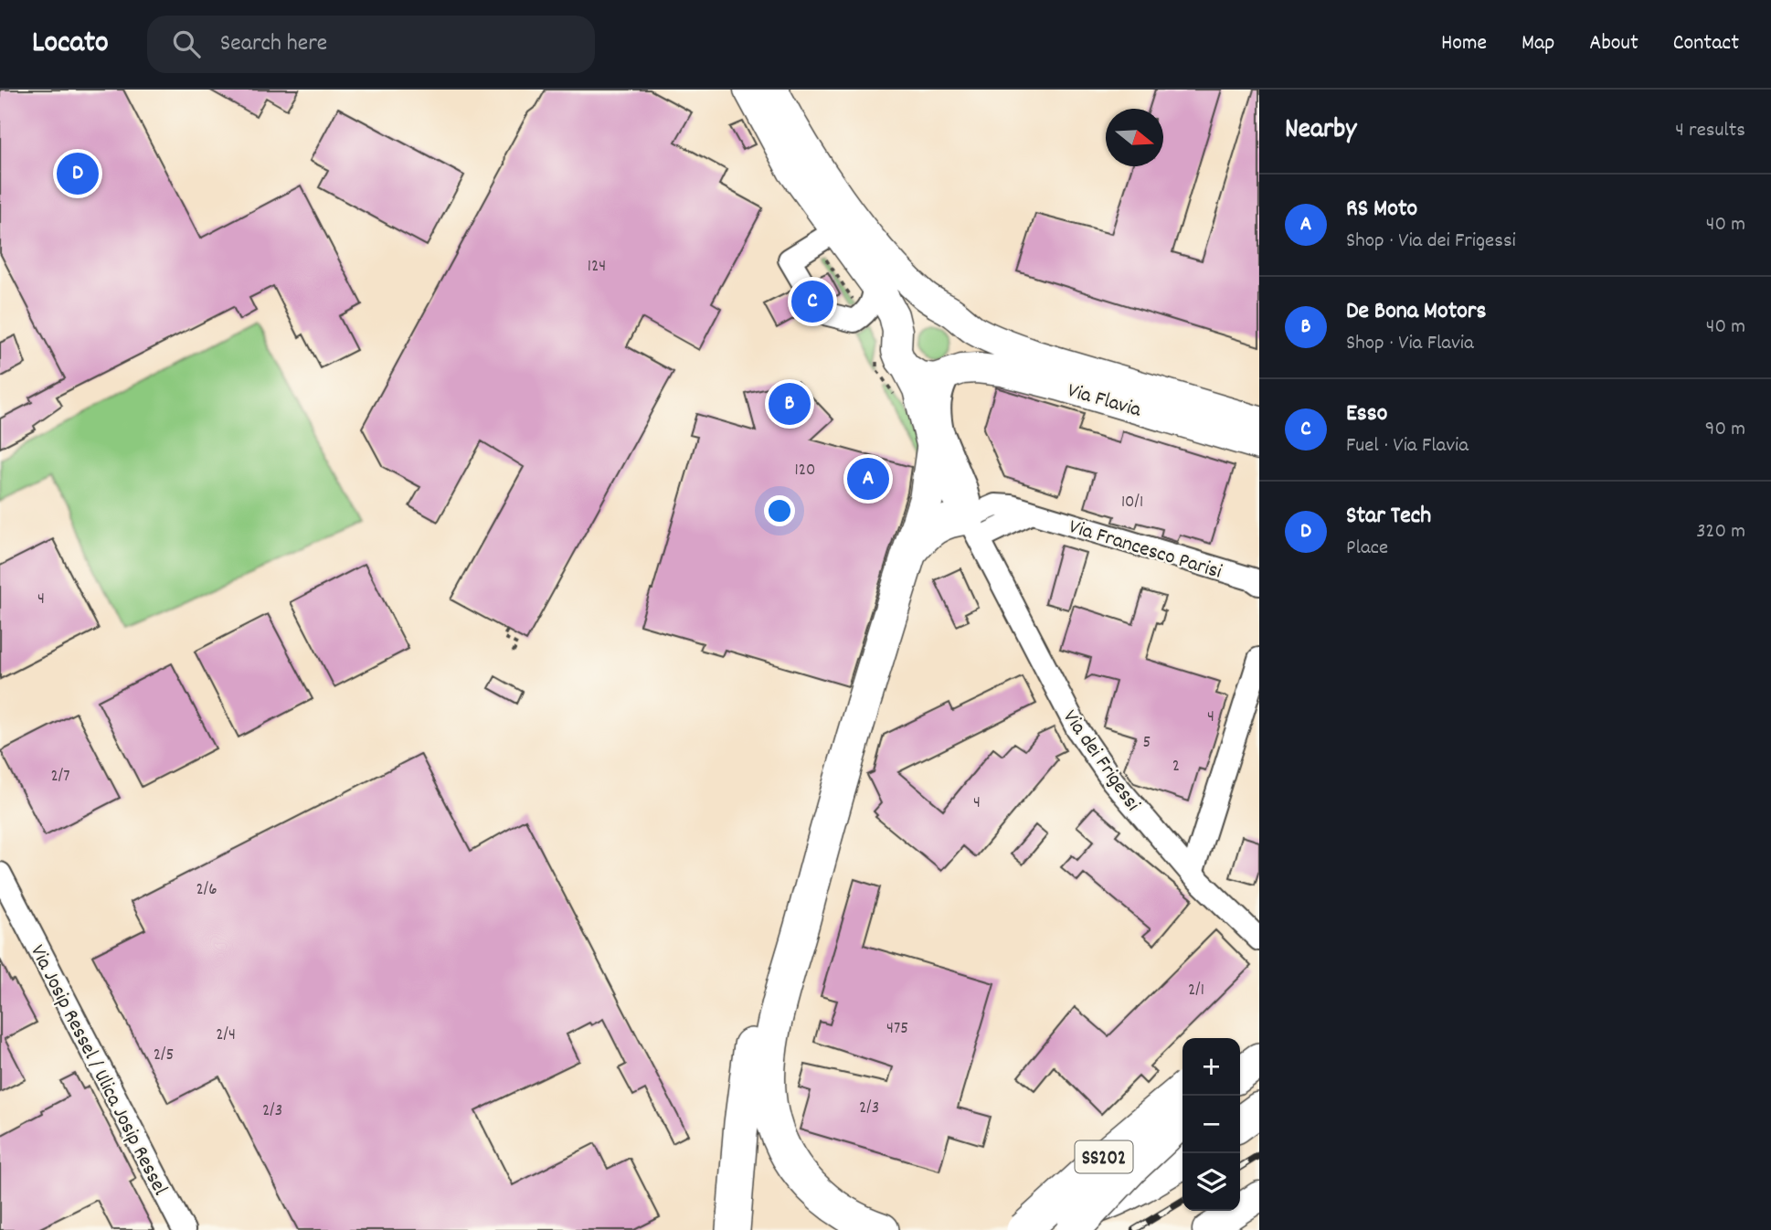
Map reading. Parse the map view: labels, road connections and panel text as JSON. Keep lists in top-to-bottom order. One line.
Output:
{"streets":{"highway":["SS202"],"main road":["Via Flavia"],"street":["Via Francesco Parisi","Via dei Frigessi","Via Josip Ressel / Ulica Josip Ressel"]},"crossings":[["Via Flavia","Via dei Frigessi"],["Via Francesco Parisi","Via dei Frigessi"]],"house_numbers":["124","120","10/1","4","4","5","2","2/7","4","2/6","2/1","475","2/4","2/5","2/3","2/3"],"north":"right","page":{"header":"Locato","search":"Search here","nav":["Home","Map","About","Contact"],"heading":["Nearby","4 results"],"pins":["D","C","B","A"],"list":[{"mark":"A","name":"RS Moto","note":"Shop · Via dei Frigessi","value":"40 m"},{"mark":"B","name":"De Bona Motors","note":"Shop · Via Flavia","value":"40 m"},{"mark":"C","name":"Esso","note":"Fuel · Via Flavia","value":"90 m"},{"mark":"D","name":"Star Tech","note":"Place","value":"320 m"}],"map_buttons":["+","−"]}}
